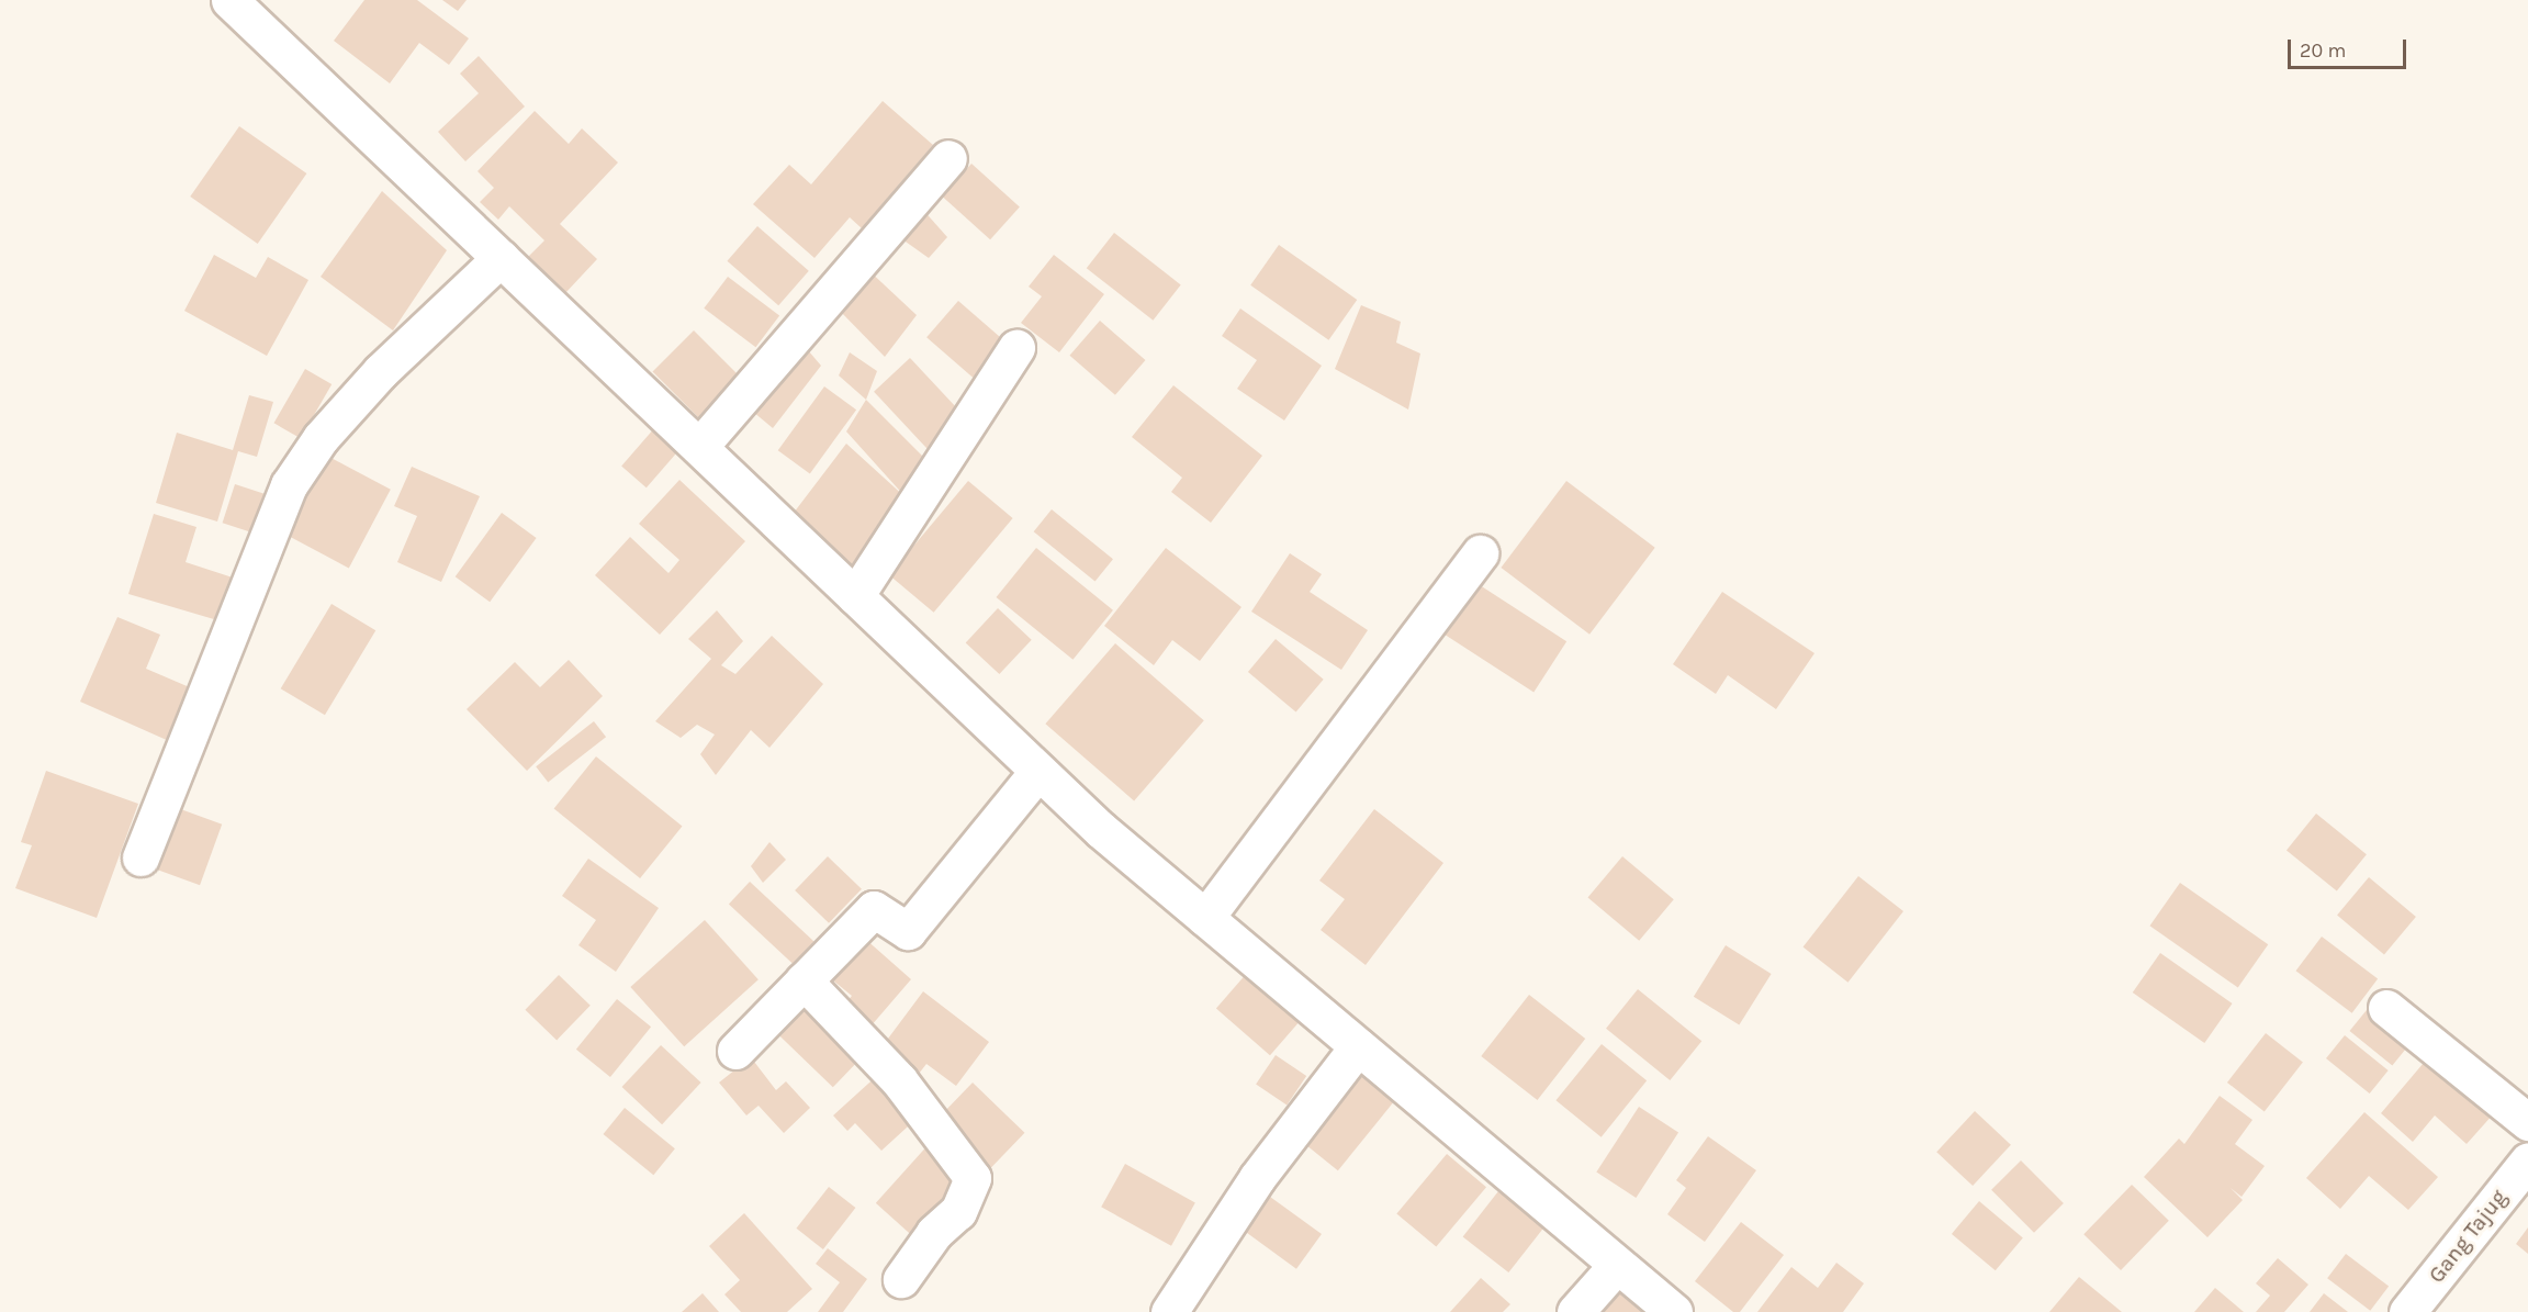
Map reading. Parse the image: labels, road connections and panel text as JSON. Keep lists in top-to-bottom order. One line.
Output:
{"streets":{"street":["Gang Tajug"]},"scale_bar":"20 m"}
